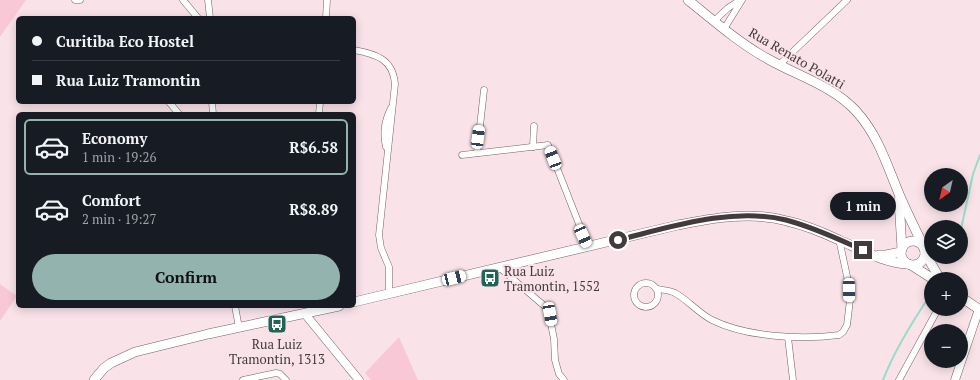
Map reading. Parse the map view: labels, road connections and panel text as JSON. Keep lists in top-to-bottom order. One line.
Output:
{"streets":{"main road":["Rua Renato Polatti"]},"places":{"bus stop":["Rua Luiz Tramontin, 1552","Rua Luiz Tramontin, 1313"]},"north":"bottom left","page":{"banner":["Curitiba Eco Hostel","Rua Luiz Tramontin"],"list":[{"name":"Economy","note":"1 min · 19:26","value":"R$6.58"},{"name":"Comfort","note":"2 min · 19:27","value":"R$8.89"}],"map_buttons":["+","−"],"bubble":"1 min","buttons":"Confirm"}}
